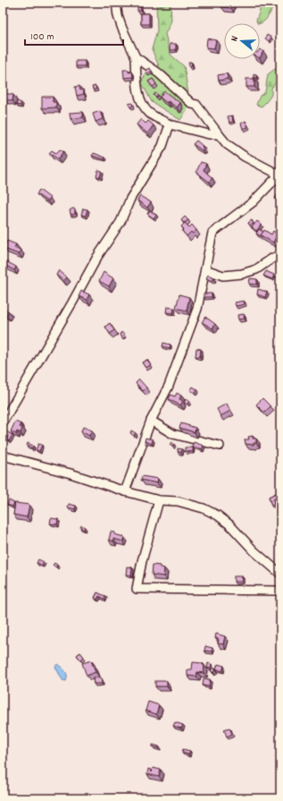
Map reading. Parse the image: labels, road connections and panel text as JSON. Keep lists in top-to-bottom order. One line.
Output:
{"scale_bar":"100 m","north":"left"}
